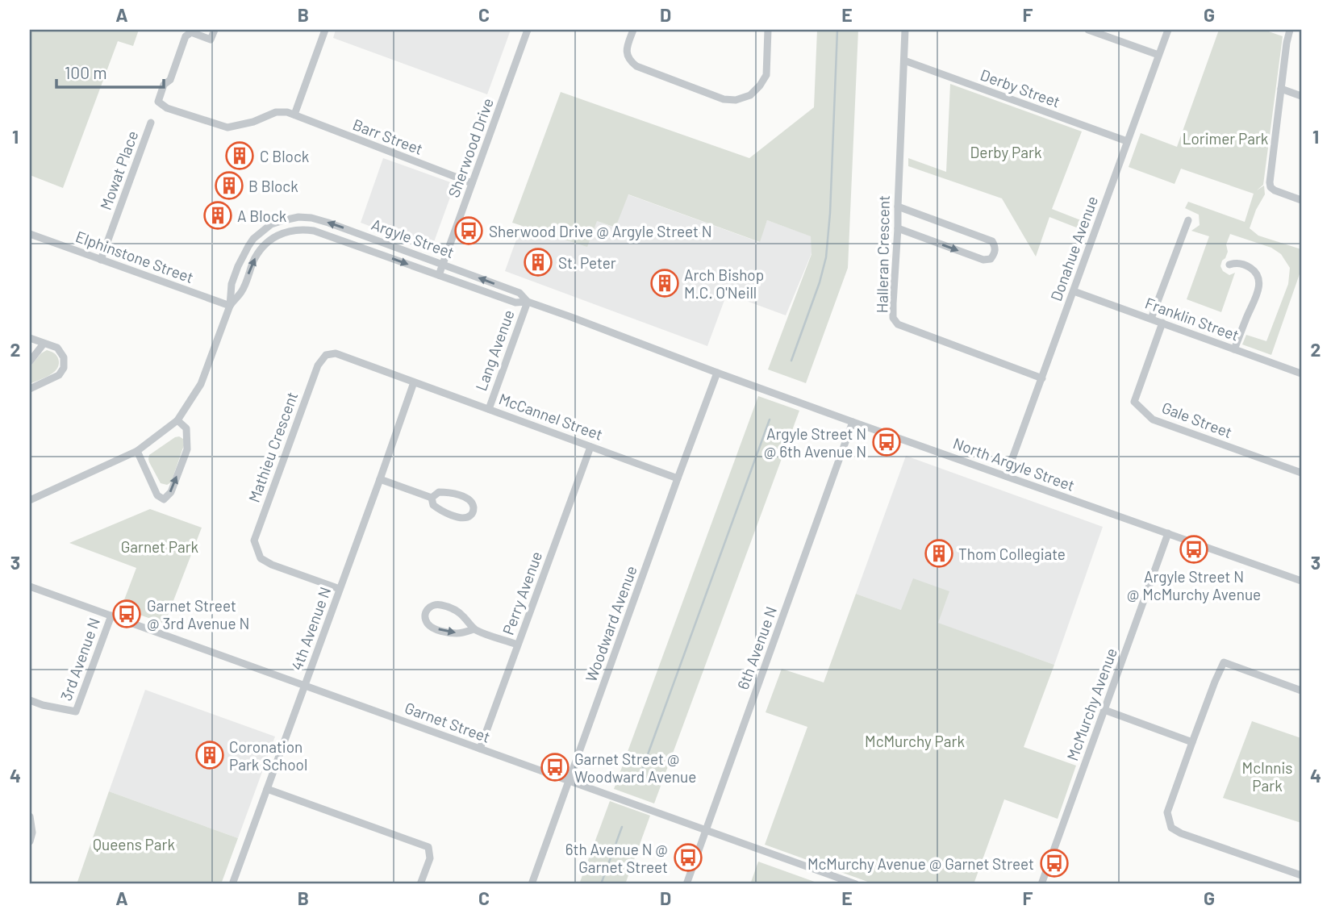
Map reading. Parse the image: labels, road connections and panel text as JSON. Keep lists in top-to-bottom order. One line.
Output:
{"streets":{"street":["Derby Street","Barr Street","Sherwood Drive","Mowat Place","Argyle Street","Donahue Avenue","Halleran Crescent","Elphinstone Street","Franklin Street","Lang Avenue","McCannel Street","Gale Street","Mathieu Crescent","North Argyle Street","Perry Avenue","Woodward Avenue","4th Avenue N","6th Avenue N","3rd Avenue N","McMurchy Avenue","Garnet Street"]},"crossings":[["Derby Street","Donahue Avenue"],["Derby Street","Halleran Crescent"],["Barr Street","Sherwood Drive"],["Sherwood Drive","Argyle Street"],["Mowat Place","Elphinstone Street"],["Argyle Street","Elphinstone Street"],["Argyle Street","Lang Avenue"],["Argyle Street","North Argyle Street"],["Argyle Street","Woodward Avenue"],["Donahue Avenue","Halleran Crescent"],["Donahue Avenue","Franklin Street"],["Donahue Avenue","North Argyle Street"],["Franklin Street","Gale Street"],["Lang Avenue","McCannel Street"],["McCannel Street","Mathieu Crescent"],["McCannel Street","Perry Avenue"],["McCannel Street","Woodward Avenue"],["McCannel Street","4th Avenue N"],["Mathieu Crescent","4th Avenue N"],["North Argyle Street","Woodward Avenue"],["North Argyle Street","6th Avenue N"],["North Argyle Street","McMurchy Avenue"],["Perry Avenue","Garnet Street"],["Woodward Avenue","Garnet Street"],["4th Avenue N","Garnet Street"],["6th Avenue N","Garnet Street"],["3rd Avenue N","Garnet Street"]],"parks":["Lorimer Park","Derby Park","Garnet Park","McMurchy Park","McInnis Park","Queens Park"],"places":{"building":["C Block","B Block","A Block","St. Peter","Arch Bishop M.C. O'Neill","Thom Collegiate","Coronation Park School"],"bus stop":["Sherwood Drive @ Argyle Street N","Argyle Street N @ 6th Avenue N","Argyle Street N @ McMurchy Avenue","Garnet Street @ 3rd Avenue N","Garnet Street @ Woodward Avenue","6th Avenue N @ Garnet Street","McMurchy Avenue @ Garnet Street"]},"scale_bar":"100 m","grid":{"columns":["A","B","C","D","E","F","G"],"rows":["1","2","3","4"]}}
